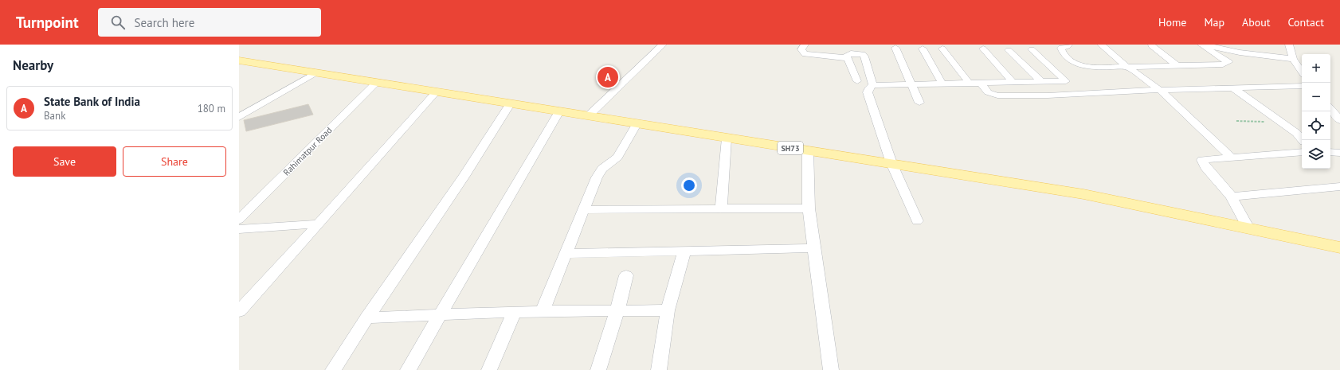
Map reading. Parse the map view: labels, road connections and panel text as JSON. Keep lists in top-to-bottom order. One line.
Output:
{"streets":{"main road":["SH73"],"street":["Rahimatpur Road"]},"crossings":[["SH73","Rahimatpur Road"]],"page":{"header":"Turnpoint","search":"Search here","nav":["Home","Map","About","Contact"],"heading":"Nearby","map_buttons":["+","−"],"pins":"A","list":[{"mark":"A","name":"State Bank of India","note":"Bank","value":"180 m"}],"buttons":["Save","Share"]}}
